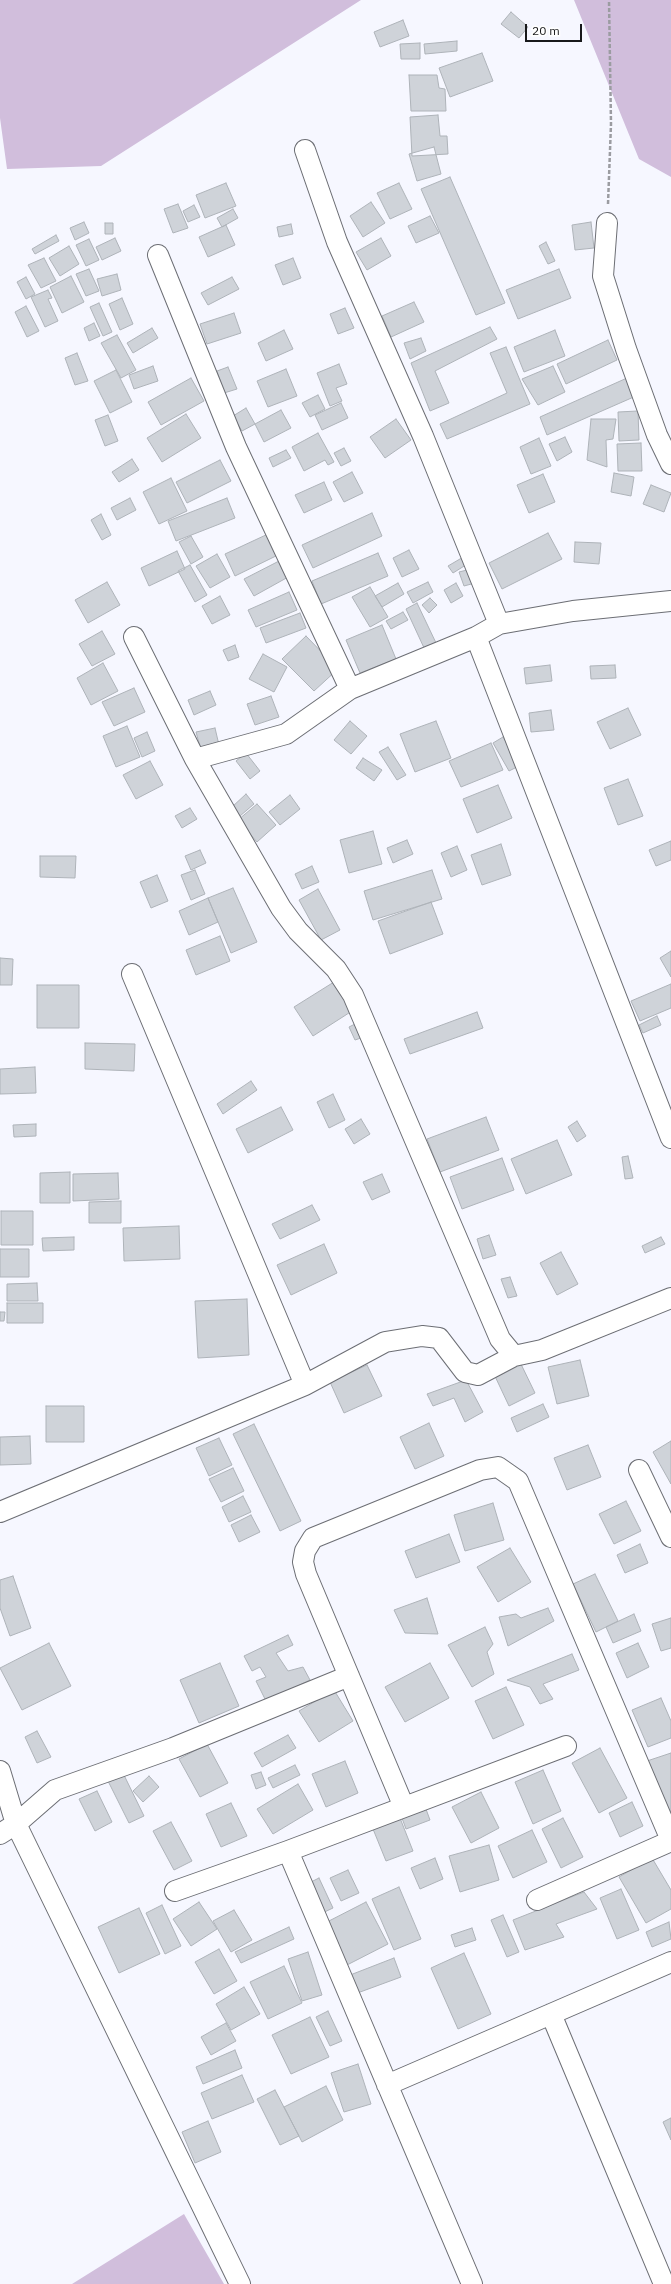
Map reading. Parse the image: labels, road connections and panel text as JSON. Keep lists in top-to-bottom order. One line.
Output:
{"scale_bar":"20 m"}
